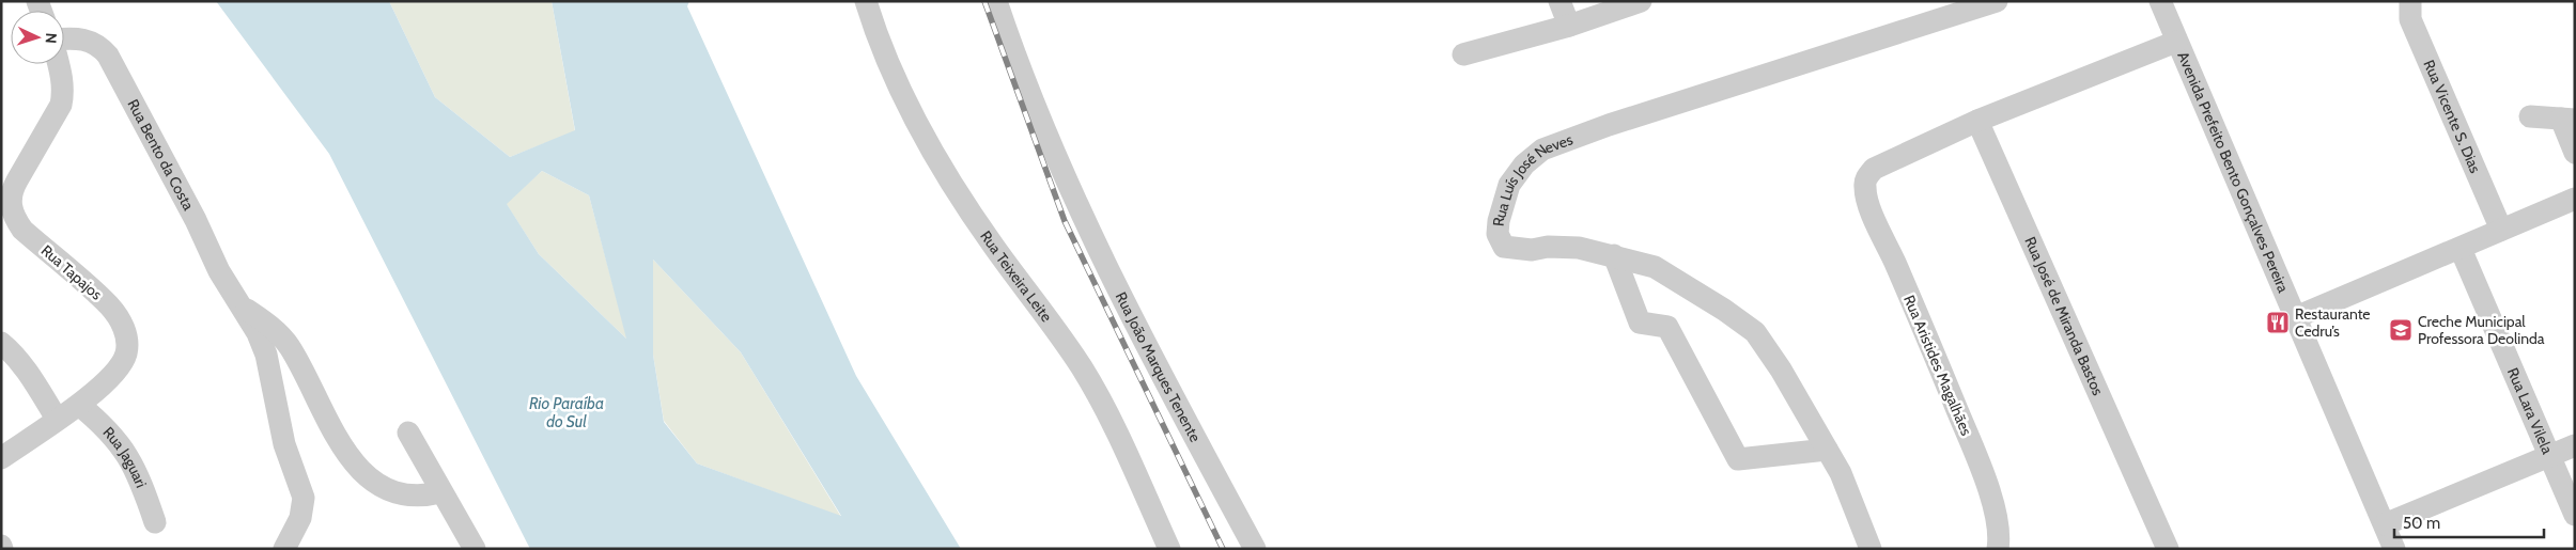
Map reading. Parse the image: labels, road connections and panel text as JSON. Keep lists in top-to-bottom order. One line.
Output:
{"streets":{"street":["Rua Vicente S. Dias","Rua Bento da Costa","Avenida Prefeito Bento Gonçalves Pereira","Rua Luís José Neves","Rua Tapajos","Rua Teixeira Leite","Rua José de Miranda Bastos","Rua Aristides Magalhães","Rua João Marques Tenente","Rua Lara Vilela","Rua Jaguari"]},"crossings":[["Rua Tapajos","Rua Jaguari"],["Rua José de Miranda Bastos","Rua Aristides Magalhães"]],"water":["Rio Paraíba do Sul"],"places":{"restaurant":["Restaurante Cedru’s"],"school or university":["Creche Municipal Professora Deolinda"]},"scale_bar":"50 m","north":"right"}
